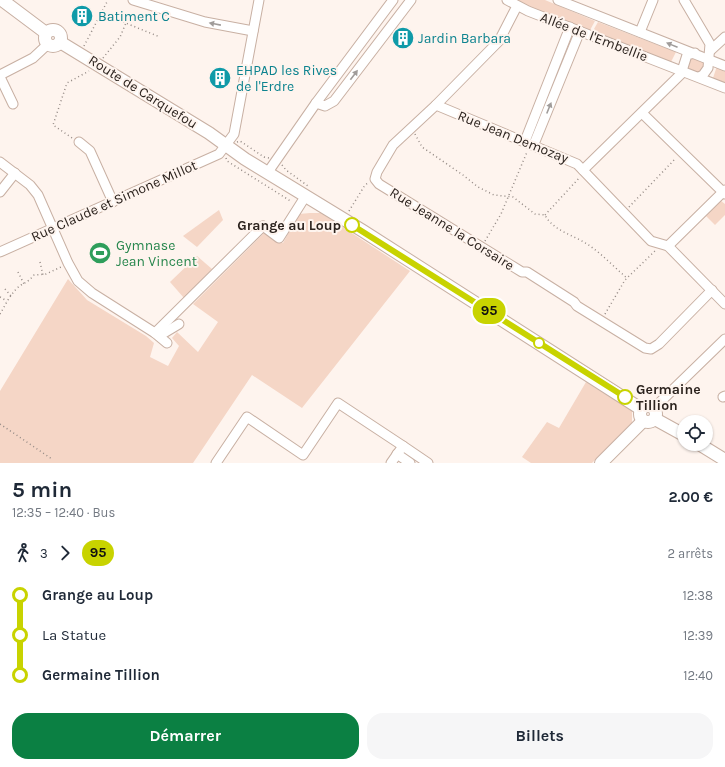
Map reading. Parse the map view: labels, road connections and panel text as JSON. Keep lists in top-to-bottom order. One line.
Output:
{"streets":{"main road":["Route de Carquefou"],"street":["Allée de l'Embellie","Rue Jean Demozay","Rue Claude et Simone Millot","Rue Jeanne la Corsaire"]},"crossings":[["Allée de l'Embellie","Rue Jeanne la Corsaire"],["Route de Carquefou","Rue Claude et Simone Millot"],["Rue Jean Demozay","Rue Jeanne la Corsaire"]],"places":{"building":["Batiment C","Jardin Barbara","EHPAD les Rives de l'Erdre"],"other":["Grange au Loup","Germaine Tillion"],"sports":["Gymnase Jean Vincent"]},"lines":["bus line 95"],"page":{"on_map":"95","heading":["5 min","12:35 – 12:40 · Bus","2.00 €"],"legs":["3","95","2 arrêts"],"list":[{"name":"Grange au Loup","value":"12:38"},{"name":"La Statue","value":"12:39"},{"name":"Germaine Tillion","value":"12:40"}],"buttons":["Démarrer","Billets"]}}
